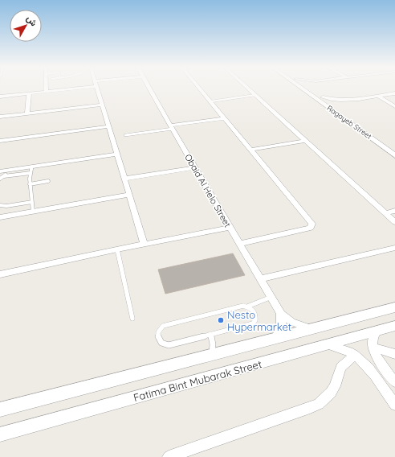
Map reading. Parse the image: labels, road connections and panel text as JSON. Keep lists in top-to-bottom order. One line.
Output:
{"streets":{"street":["Ragayeb Street","Obaid Al Helo Street","Fatima Bint Mubarak Street"]},"places":["Nesto Hypermarket"],"north":"top right"}
